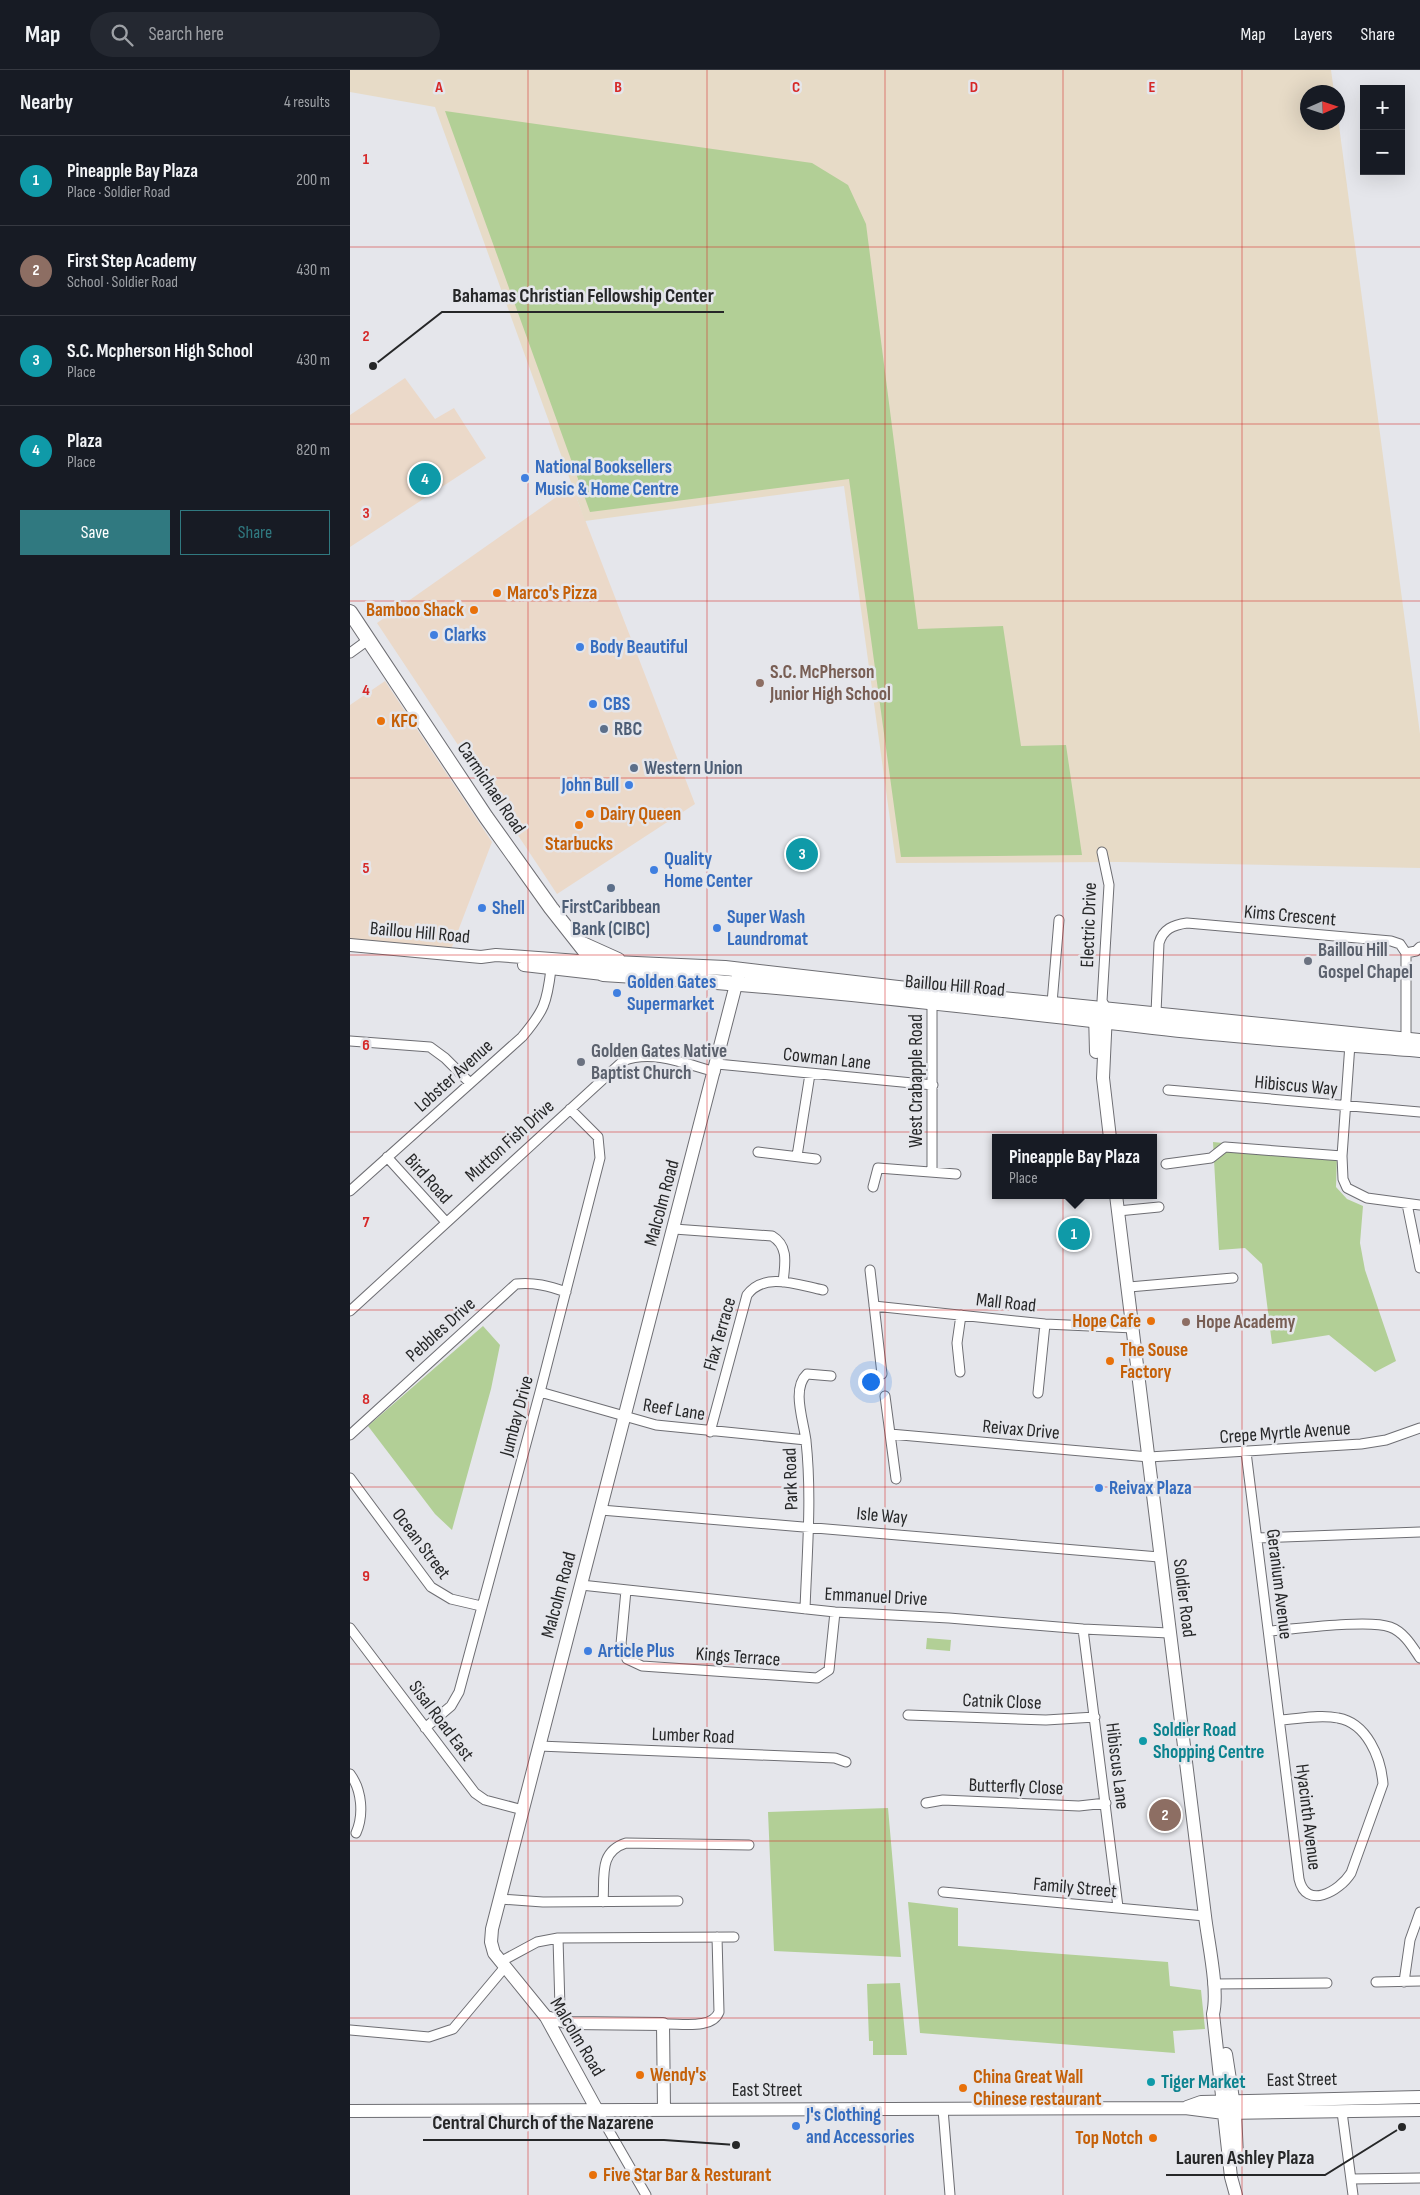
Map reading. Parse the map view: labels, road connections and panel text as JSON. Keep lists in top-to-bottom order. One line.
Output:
{"streets":{"main road":["Carmichael Road","Baillou Hill Road","Malcolm Road","Soldier Road","East Street"],"street":["Kims Crescent","Electric Drive","Cowman Lane","Lobster Avenue","West Crabapple Road","Hibiscus Way","Mutton Fish Drive","Bird Road","Mall Road","Pebbles Drive","Flax Terrace","Reef Lane","Jumbay Drive","Reivax Drive","Crepe Myrtle Avenue","Park Road","Isle Way","Ocean Street","Geranium Avenue","Emmanuel Drive","Kings Terrace","Catnik Close","Sisal Road East","Lumber Road","Hibiscus Lane","Butterfly Close","Hyacinth Avenue","Family Street"]},"crossings":[["Carmichael Road","Baillou Hill Road"],["Kims Crescent","Baillou Hill Road"],["Electric Drive","Baillou Hill Road"],["Baillou Hill Road","Lobster Avenue"],["Baillou Hill Road","West Crabapple Road"],["Baillou Hill Road","Malcolm Road"],["Cowman Lane","West Crabapple Road"],["Cowman Lane","Mutton Fish Drive"],["Cowman Lane","Malcolm Road"],["Lobster Avenue","Bird Road"],["Mutton Fish Drive","Bird Road"],["Mutton Fish Drive","Malcolm Road"],["Mutton Fish Drive","Jumbay Drive"],["Malcolm Road","Reef Lane"],["Malcolm Road","Isle Way"],["Malcolm Road","Emmanuel Drive"],["Malcolm Road","Sisal Road East"],["Malcolm Road","Lumber Road"],["Malcolm Road","East Street"],["Mall Road","Soldier Road"],["Pebbles Drive","Jumbay Drive"],["Flax Terrace","Reef Lane"],["Reef Lane","Jumbay Drive"],["Reef Lane","Park Road"],["Jumbay Drive","Ocean Street"],["Jumbay Drive","Sisal Road East"],["Reivax Drive","Crepe Myrtle Avenue"],["Reivax Drive","Soldier Road"],["Crepe Myrtle Avenue","Geranium Avenue"],["Crepe Myrtle Avenue","Soldier Road"],["Park Road","Isle Way"],["Park Road","Emmanuel Drive"],["Isle Way","Soldier Road"],["Geranium Avenue","Hyacinth Avenue"],["Emmanuel Drive","Soldier Road"],["Emmanuel Drive","Kings Terrace"],["Emmanuel Drive","Hibiscus Lane"],["Soldier Road","Family Street"],["Soldier Road","East Street"],["Catnik Close","Hibiscus Lane"],["Hibiscus Lane","Butterfly Close"],["Hibiscus Lane","Family Street"]],"places":["Bahamas Christian Fellowship Center","National Booksellers Music & Home Centre","Marco's Pizza","Bamboo Shack","Clarks","Body Beautiful","S.C. McPherson Junior High School","CBS","KFC","RBC","Western Union","John Bull","Dairy Queen","Starbucks","Quality Home Center","FirstCaribbean Bank (CIBC)","Shell","Super Wash Laundromat","Baillou Hill Gospel Chapel","Golden Gates Supermarket","Golden Gates Native Baptist Church","Hope Cafe","Hope Academy","The Souse Factory","Reivax Plaza","Article Plus","Soldier Road Shopping Centre","Wendy's","Tiger Market","China Great Wall Chinese restaurant","J's Clothing and Accessories","Lauren Ashley Plaza","Top Notch","Central Church of the Nazarene","Five Star Bar & Resturant"],"north":"right","page":{"header":"Map","search":"Search here","nav":["Map","Layers","Share"],"heading":["Nearby","4 results"],"map_buttons":["+","−"],"list":[{"mark":"1","name":"Pineapple Bay Plaza","note":"Place · Soldier Road","value":"200 m"},{"mark":"2","name":"First Step Academy","note":"School · Soldier Road","value":"430 m"},{"mark":"3","name":"S.C. Mcpherson High School","note":"Place","value":"430 m"},{"mark":"4","name":"Plaza","note":"Place","value":"820 m"}],"pins":["4","3","1","2"],"buttons":["Save","Share"],"popup":["Pineapple Bay Plaza","Place"]},"grid":{"columns":["A","B","C","D","E"],"rows":["1","2","3","4","5","6","7","8","9"]}}
